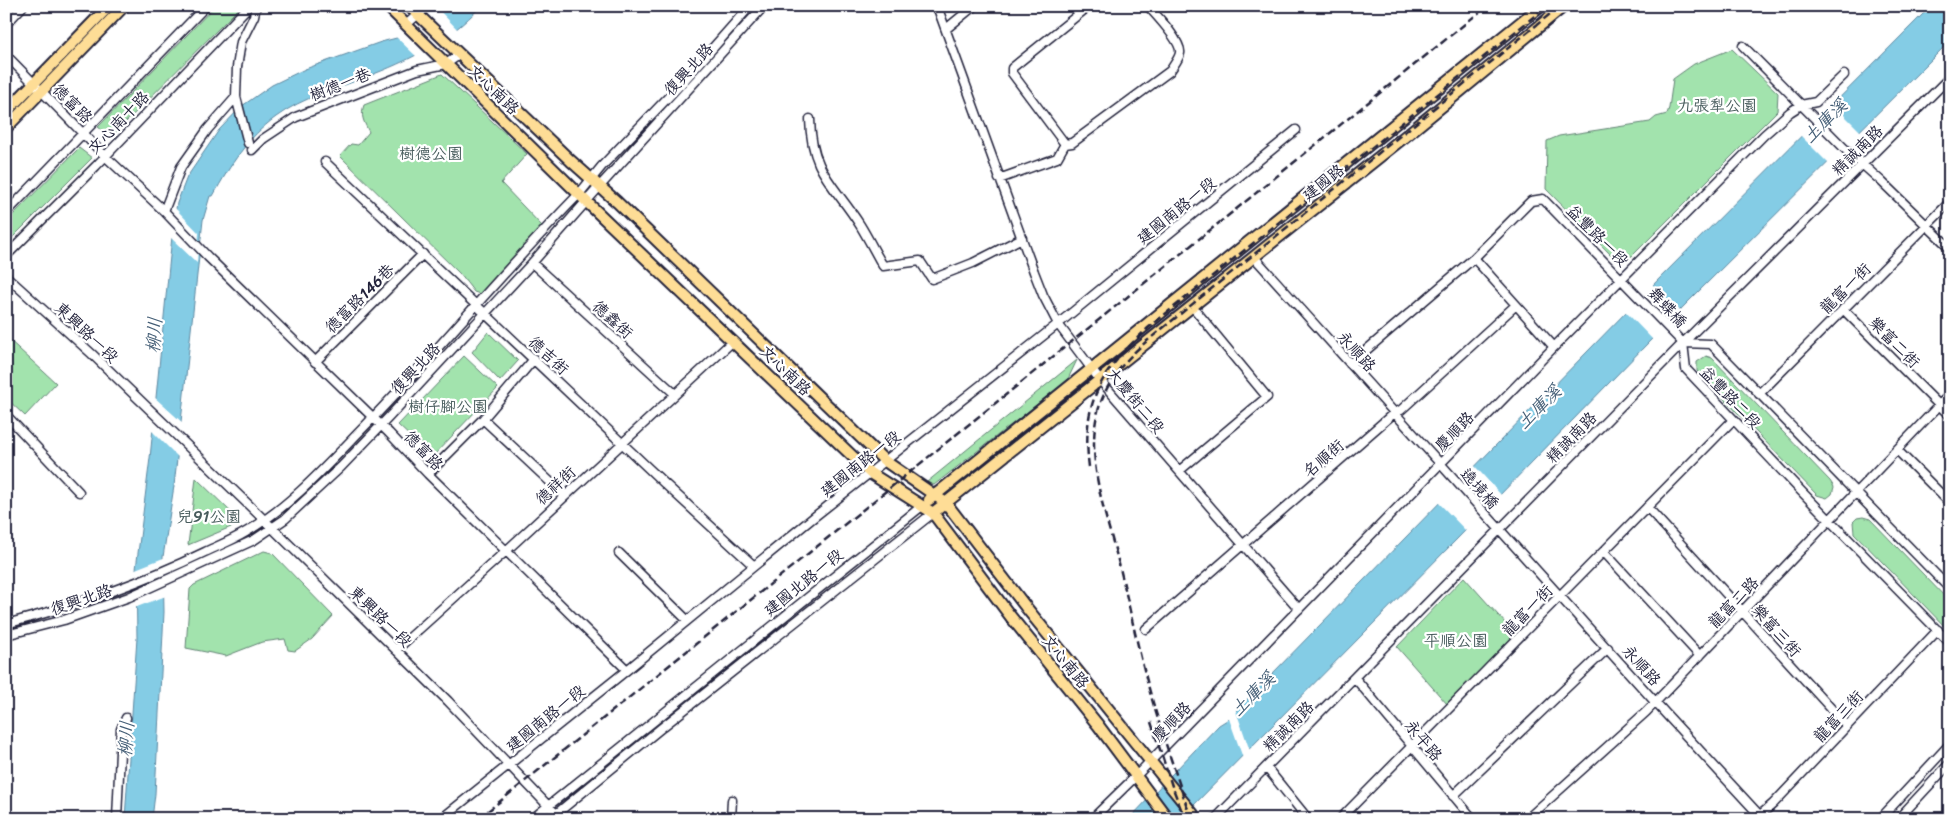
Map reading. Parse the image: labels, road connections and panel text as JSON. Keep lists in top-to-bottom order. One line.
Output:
{"streets":{"main road":["文心南路","建國路","建國北路一段"],"street":["復興北路","樹德一巷","德富路","文心南十路","精誠南路","建國南路一段","益豐路一段","龍富一街","德富路146巷","舞蝶橋","德鑫街","東興路一段","樂富二街","永順路","德吉街","益豐路二段","大慶街二段","慶順路","名順街","德祥街","遶境橋","龍富二路","樂富三街","龍富三街","永平路"]},"crossings":[["復興北路","文心南路"],["復興北路","德富路"],["復興北路","德鑫街"],["復興北路","東興路一段"],["復興北路","德吉街"],["樹德一巷","文心南路"],["文心南路","建國南路一段"],["文心南路","慶順路"],["文心南路","德祥街"],["文心南路","建國北路一段"],["德富路","文心南十路"],["德富路","建國南路一段"],["德富路","德富路146巷"],["德富路","德祥街"],["精誠南路","舞蝶橋"],["精誠南路","永順路"],["精誠南路","益豐路二段"],["精誠南路","遶境橋"],["精誠南路","永平路"],["建國路","永順路"],["建國路","大慶街二段"],["建國路","建國北路一段"],["建國南路一段","東興路一段"],["建國南路一段","德吉街"],["建國南路一段","大慶街二段"],["益豐路一段","舞蝶橋"],["益豐路一段","慶順路"],["龍富一街","樂富二街"],["龍富一街","永順路"],["龍富一街","益豐路二段"],["龍富一街","樂富三街"],["龍富一街","永平路"],["德富路146巷","德吉街"],["舞蝶橋","益豐路二段"],["德鑫街","德祥街"],["東興路一段","德祥街"],["東興路一段","建國北路一段"],["樂富二街","龍富二路"],["永順路","慶順路"],["永順路","名順街"],["永順路","遶境橋"],["永順路","龍富二路"],["永順路","龍富三街"],["德吉街","德祥街"],["益豐路二段","龍富二路"],["益豐路二段","龍富三街"],["大慶街二段","慶順路"],["大慶街二段","名順街"],["大慶街二段","建國北路一段"],["慶順路","遶境橋"],["龍富二路","樂富三街"],["樂富三街","龍富三街"]],"water":["土庫溪","柳川"],"parks":["九張犁公園","樹德公園","樹仔腳公園","兒91公園","平順公園"]}
